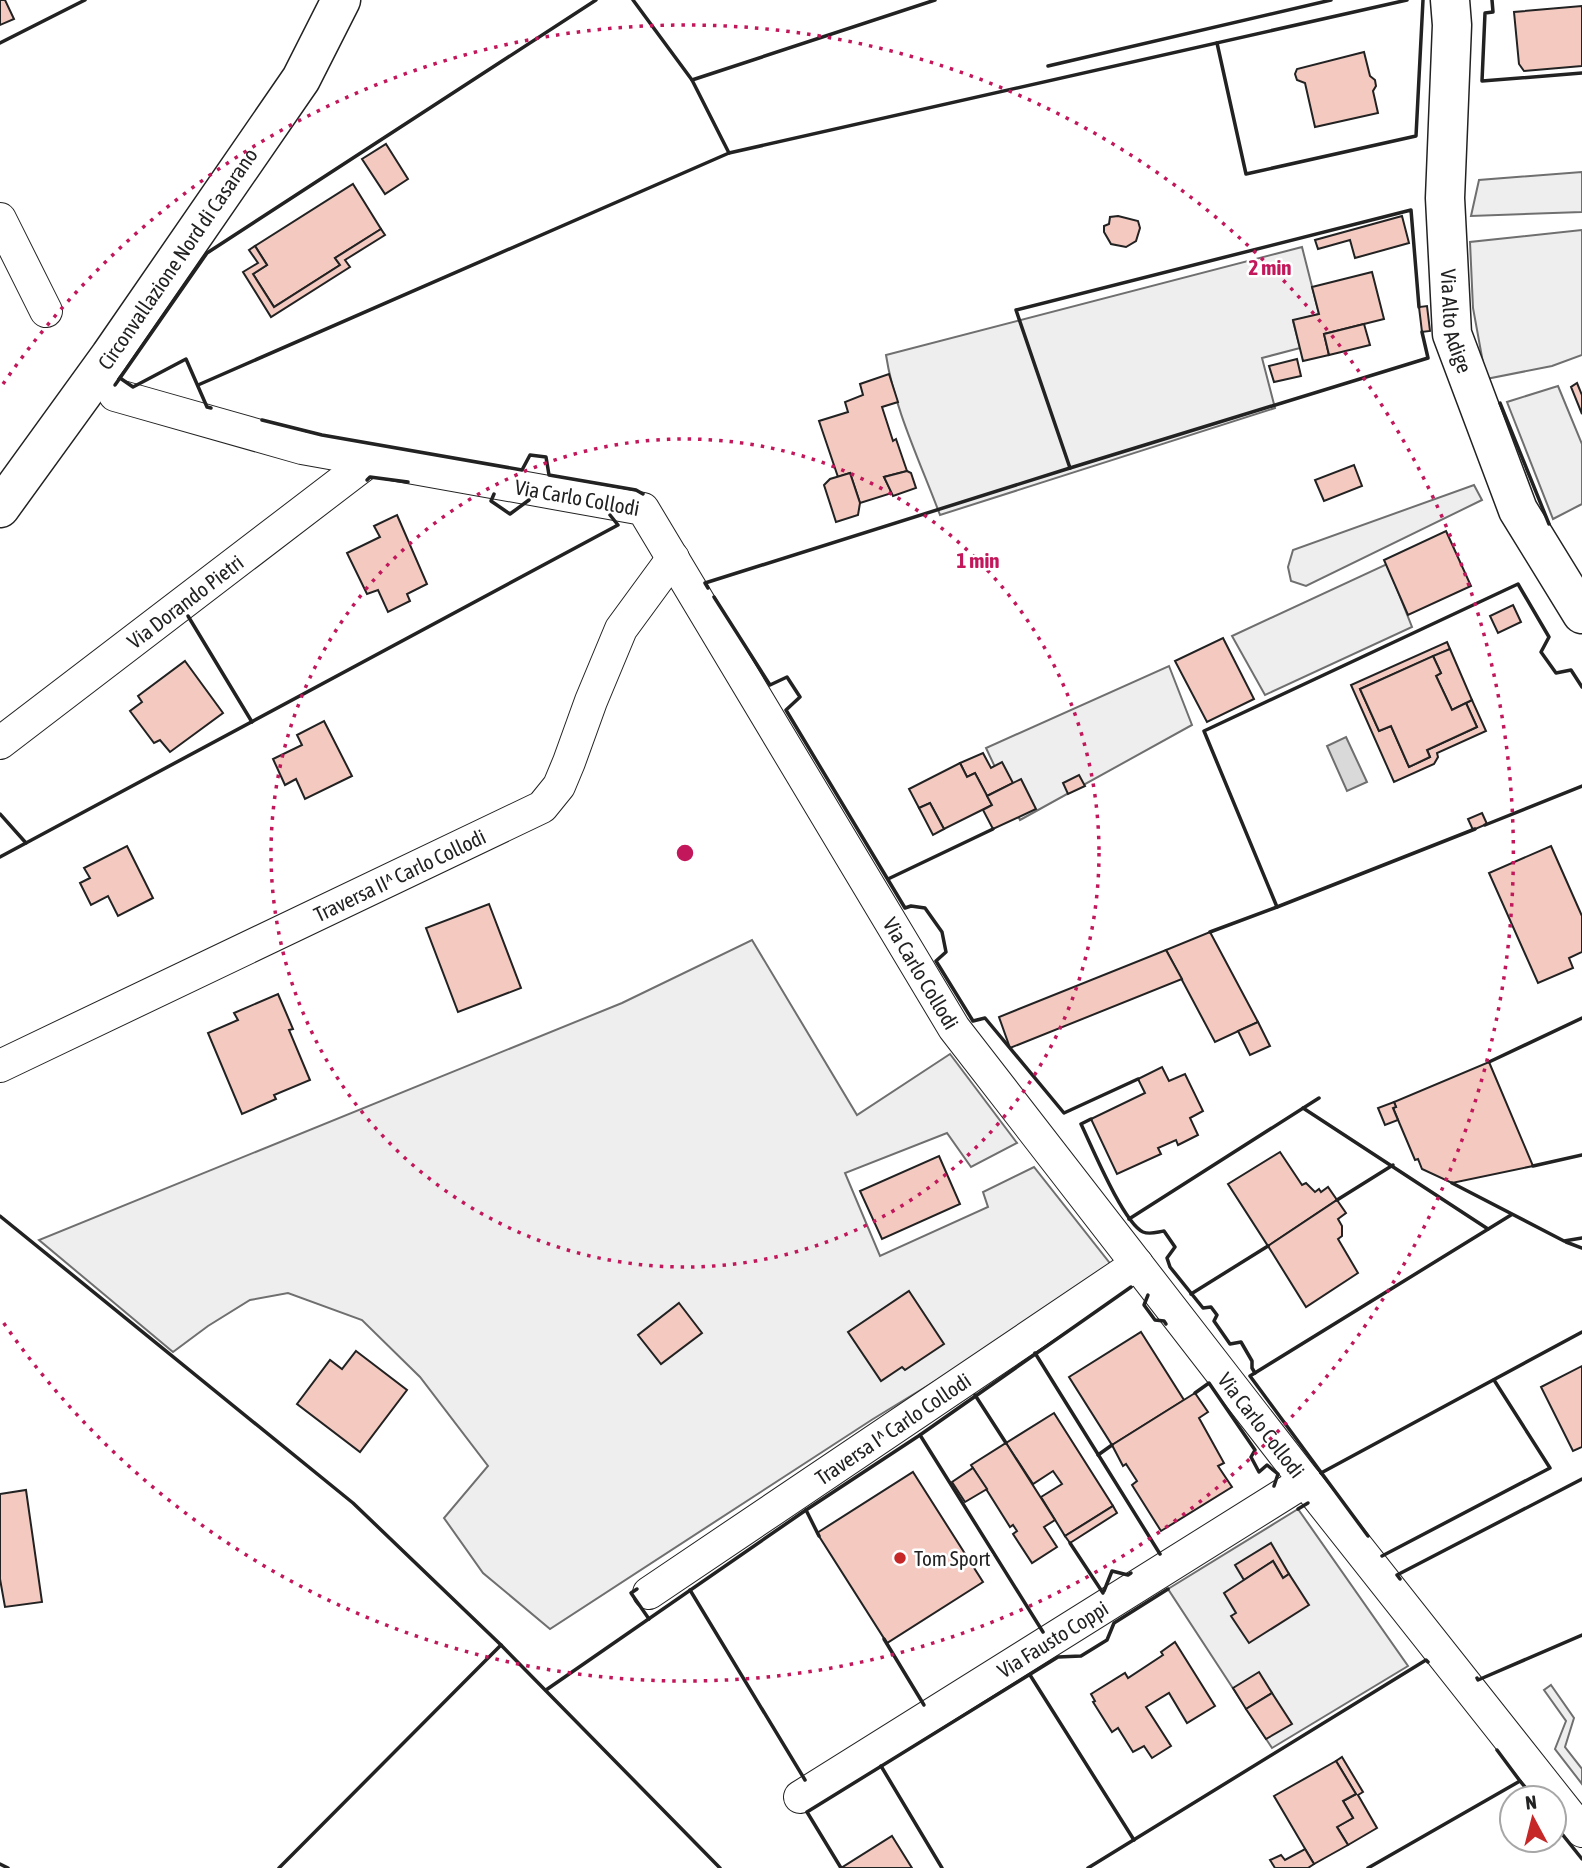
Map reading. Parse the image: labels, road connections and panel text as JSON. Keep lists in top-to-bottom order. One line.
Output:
{"streets":{"street":["Circonvallazione Nord di Casarano","Via Alto Adige","Via Carlo Collodi","Via Dorando Pietri","Traversa II^ Carlo Collodi","Traversa I^ Carlo Collodi","Via Fausto Coppi"]},"crossings":[["Via Carlo Collodi","Via Dorando Pietri"],["Via Carlo Collodi","Traversa II^ Carlo Collodi"],["Via Carlo Collodi","Traversa I^ Carlo Collodi"],["Via Carlo Collodi","Via Fausto Coppi"]],"places":["Tom Sport"],"north":"top","rings":["2 min","1 min"]}
